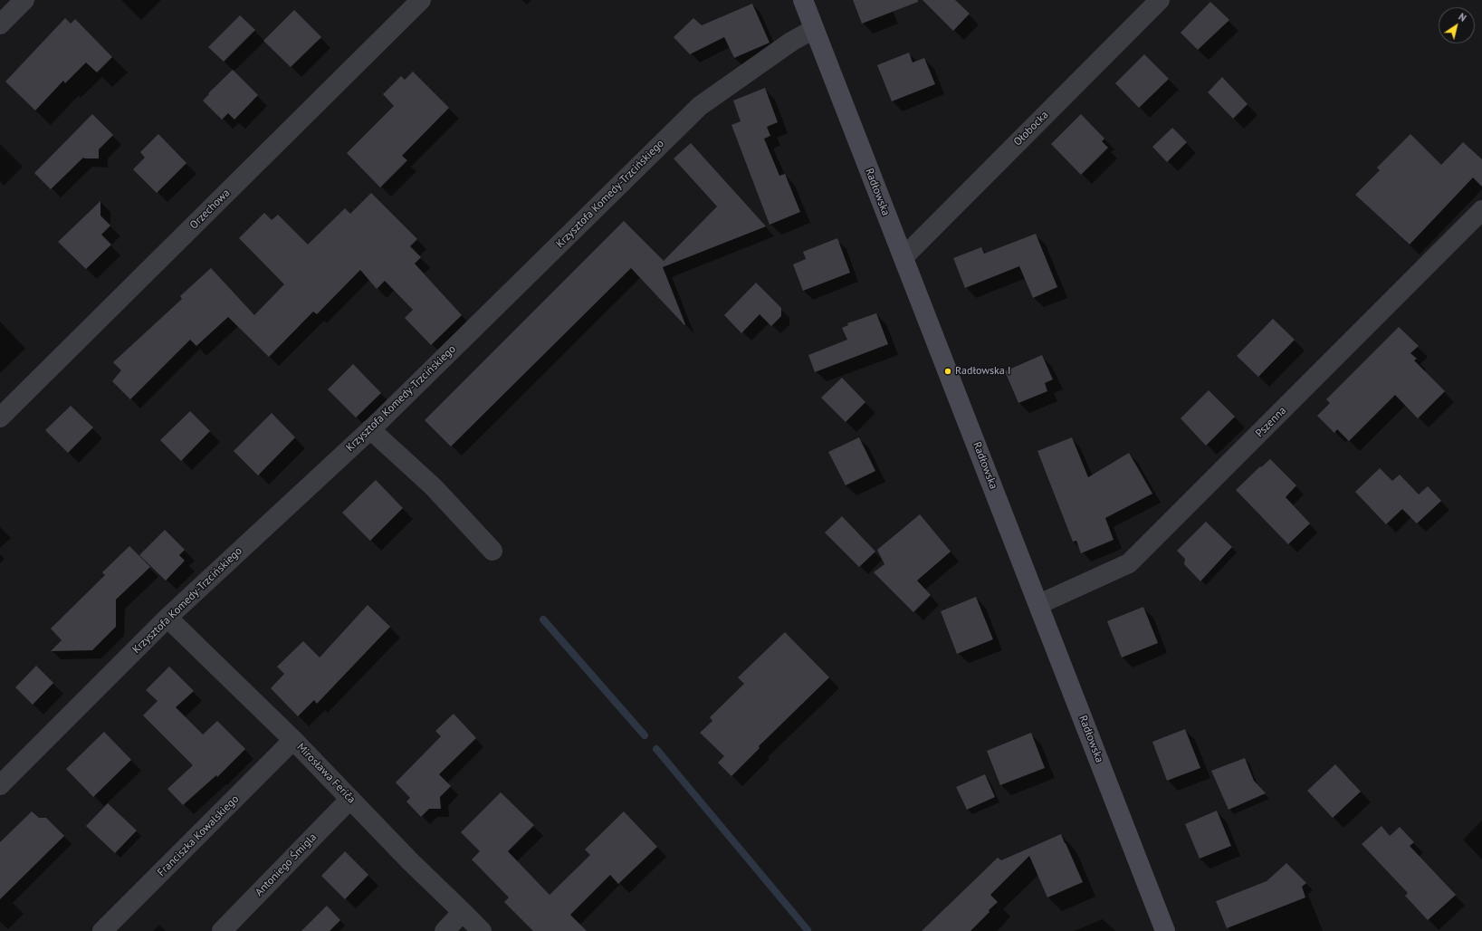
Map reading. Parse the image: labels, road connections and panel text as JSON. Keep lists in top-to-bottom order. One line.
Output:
{"streets":{"street":["Ołobocka","Radłowska","Krzysztofa Komedy-Trzcińskiego","Orzechowa","Pszenna","Mirosława Feriča","Franciszka Kowalskiego","Antoniego Śmigla"]},"crossings":[["Ołobocka","Radłowska"],["Radłowska","Krzysztofa Komedy-Trzcińskiego"],["Radłowska","Pszenna"],["Krzysztofa Komedy-Trzcińskiego","Mirosława Feriča"],["Mirosława Feriča","Franciszka Kowalskiego"],["Mirosława Feriča","Antoniego Śmigla"]],"places":["Radłowska I"],"north":"top right"}
